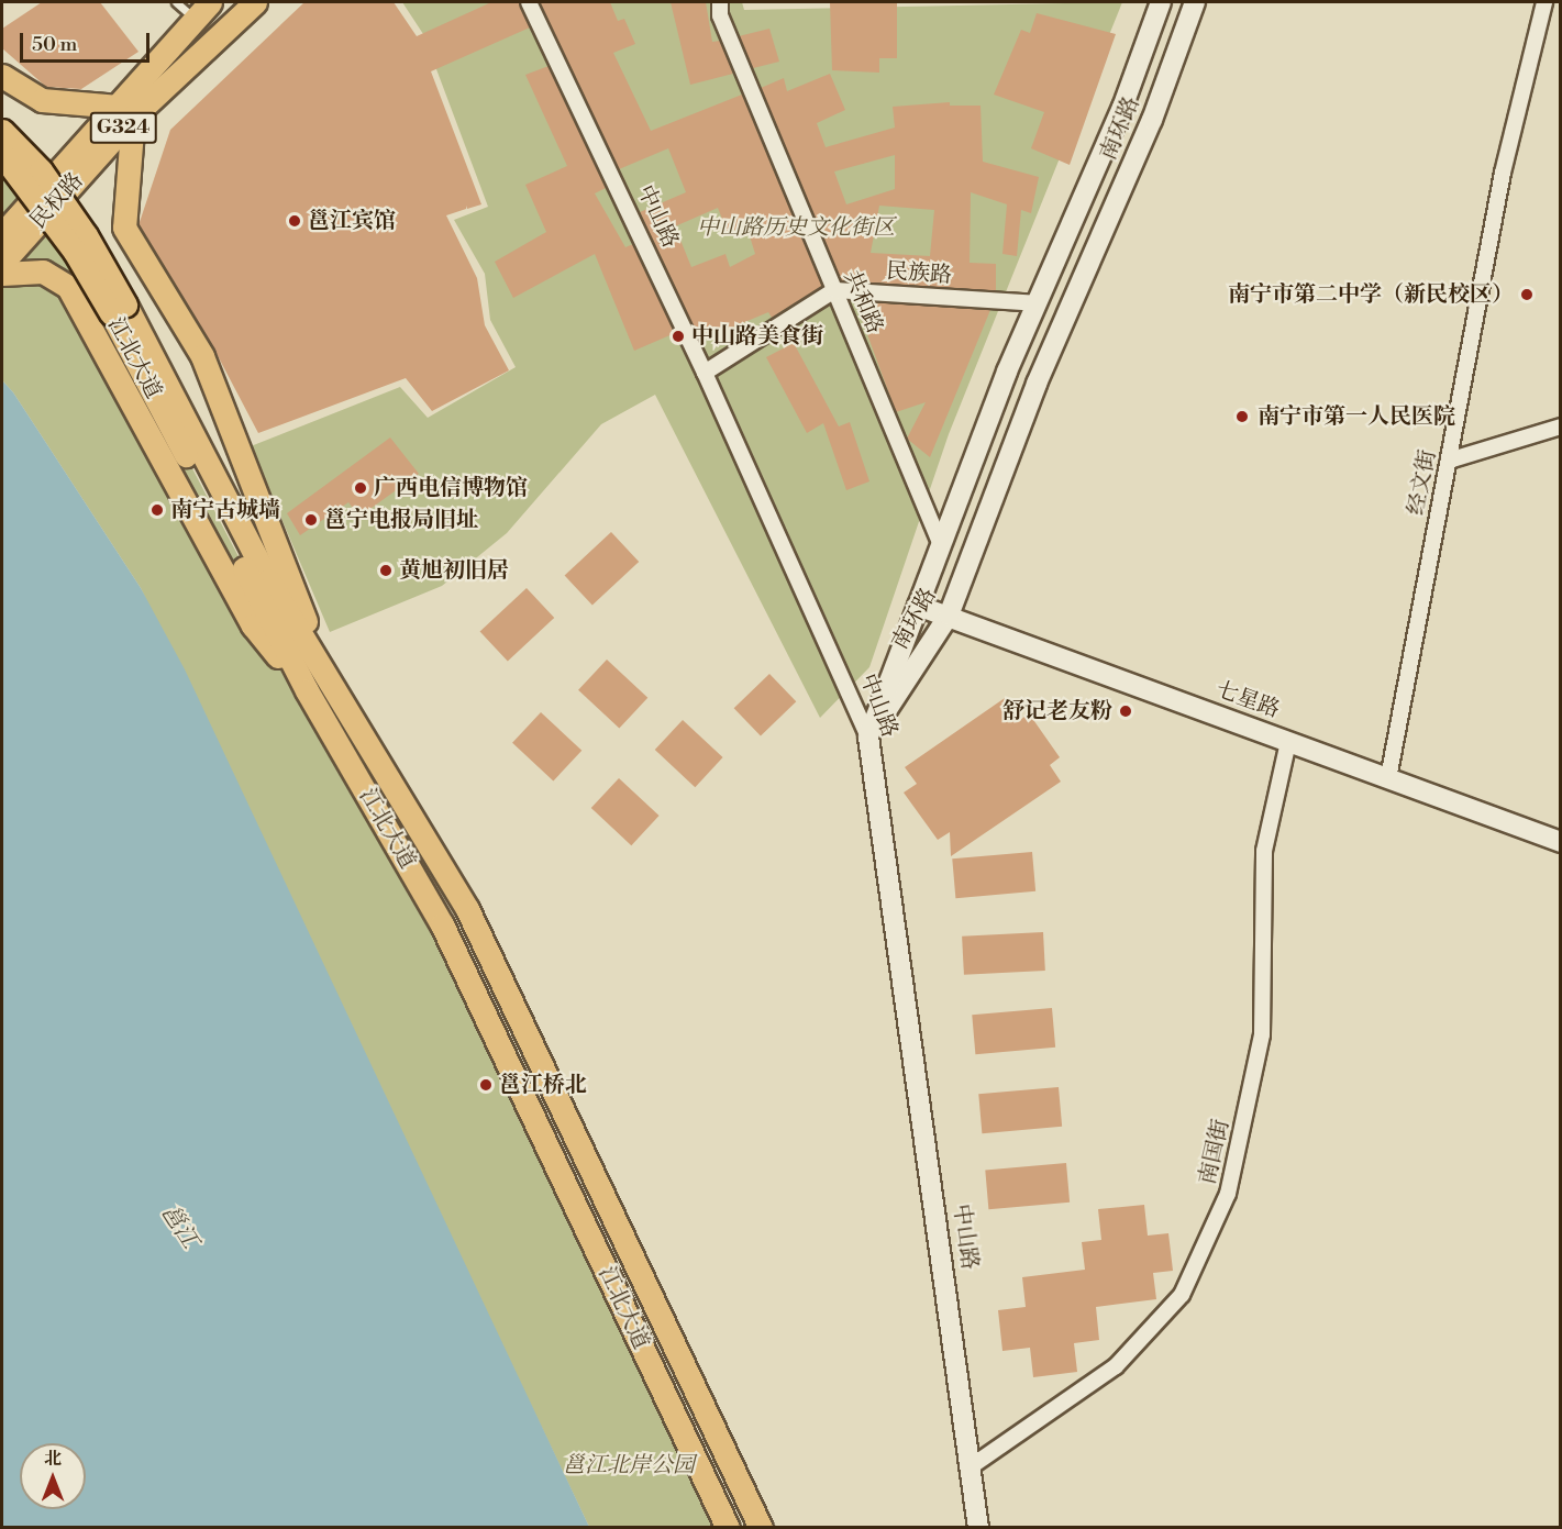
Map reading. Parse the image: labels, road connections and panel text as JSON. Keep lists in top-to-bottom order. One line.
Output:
{"streets":{"main road":["G324","南环路","民权路","中山路","江北大道","七星路"],"street":["民族路","共和路","经文街","南国街"]},"crossings":[["南环路","中山路"],["南环路","民族路"],["南环路","共和路"],["南环路","七星路"],["中山路","南国街"],["民族路","共和路"],["经文街","七星路"],["七星路","南国街"]],"water":["邕江"],"parks":["中山路历史文化街区","邕江北岸公园"],"places":["邕江宾馆","南宁市第二中学（新民校区）","中山路美食街","南宁市第一人民医院","广西电信博物馆","南宁古城墙","邕宁电报局旧址","黄旭初旧居","舒记老友粉","邕江桥北"],"scale_bar":"50 m","north":"top"}
